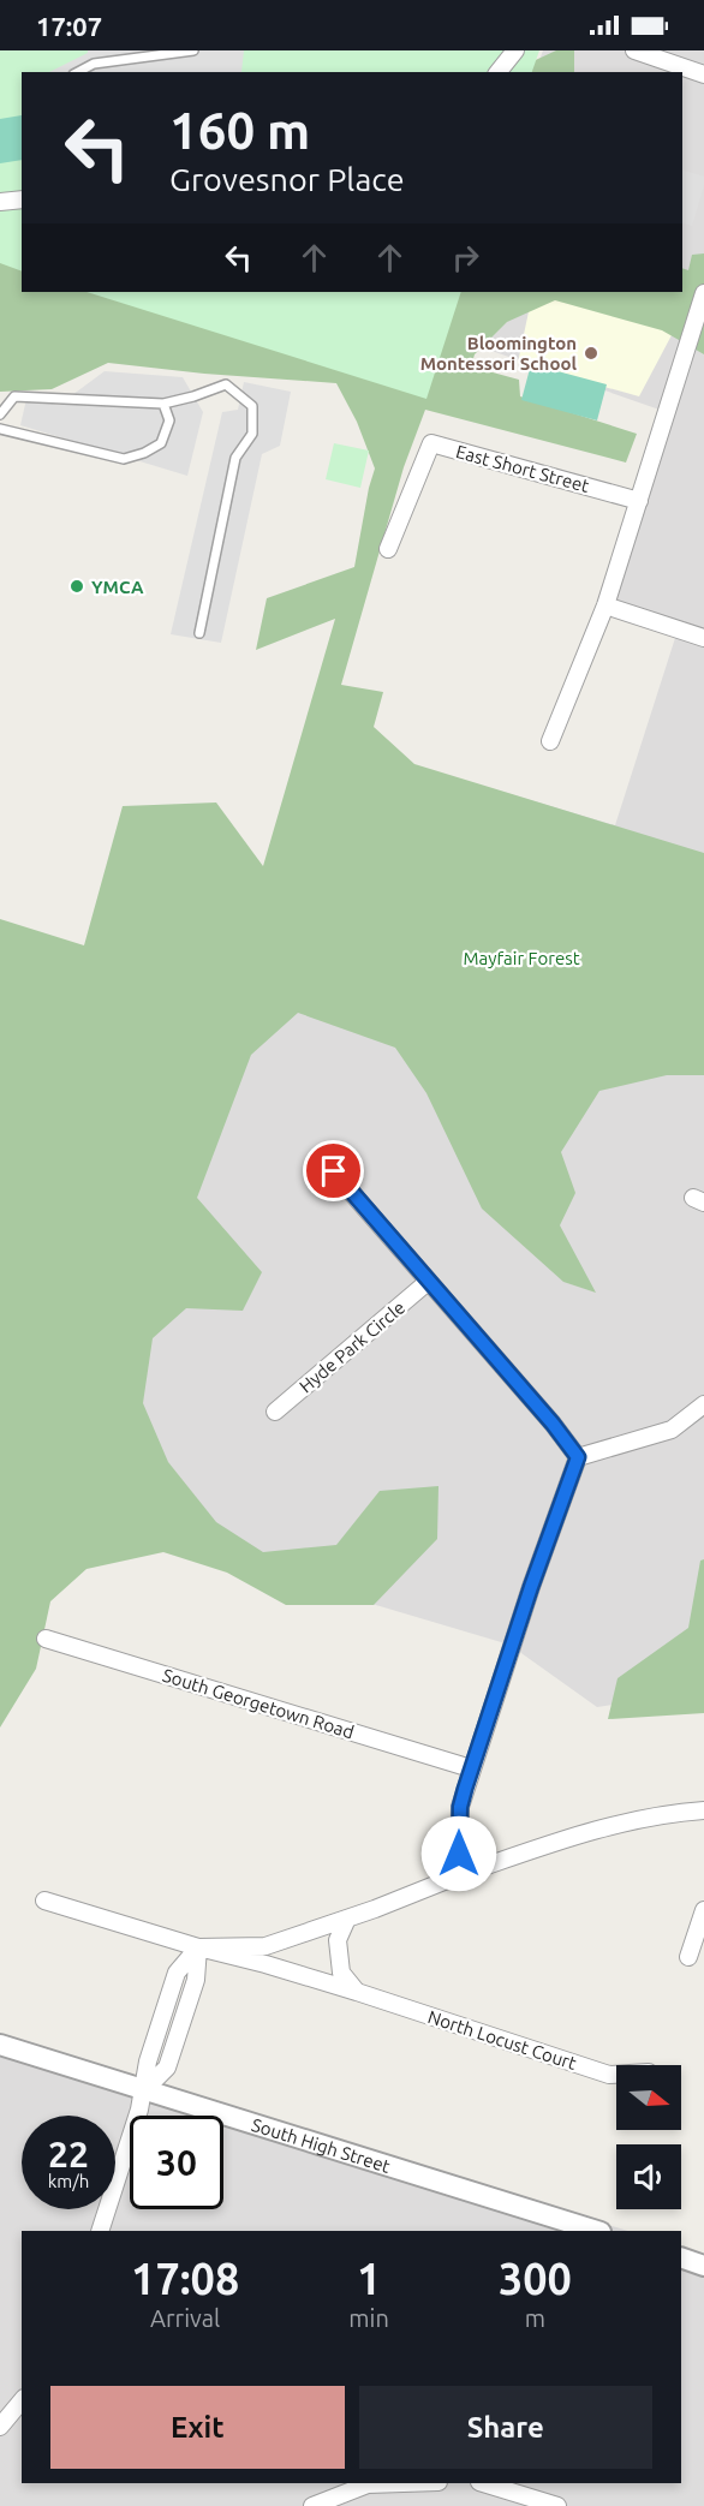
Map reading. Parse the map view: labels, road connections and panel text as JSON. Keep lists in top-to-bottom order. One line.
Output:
{"streets":{"street":["East Short Street","Hyde Park Circle","South Georgetown Road","North Locust Court","South High Street"]},"parks":["Mayfair Forest"],"places":["Bloomington Montessori School","YMCA"],"north":"right","page":{"status":"17:07","turn":["160 m","Grovesnor Place"],"speed":"22 km/h","limit":"30","eta":["17:08","Arrival","1","min","300","m"],"buttons":["Exit","Share"]}}
